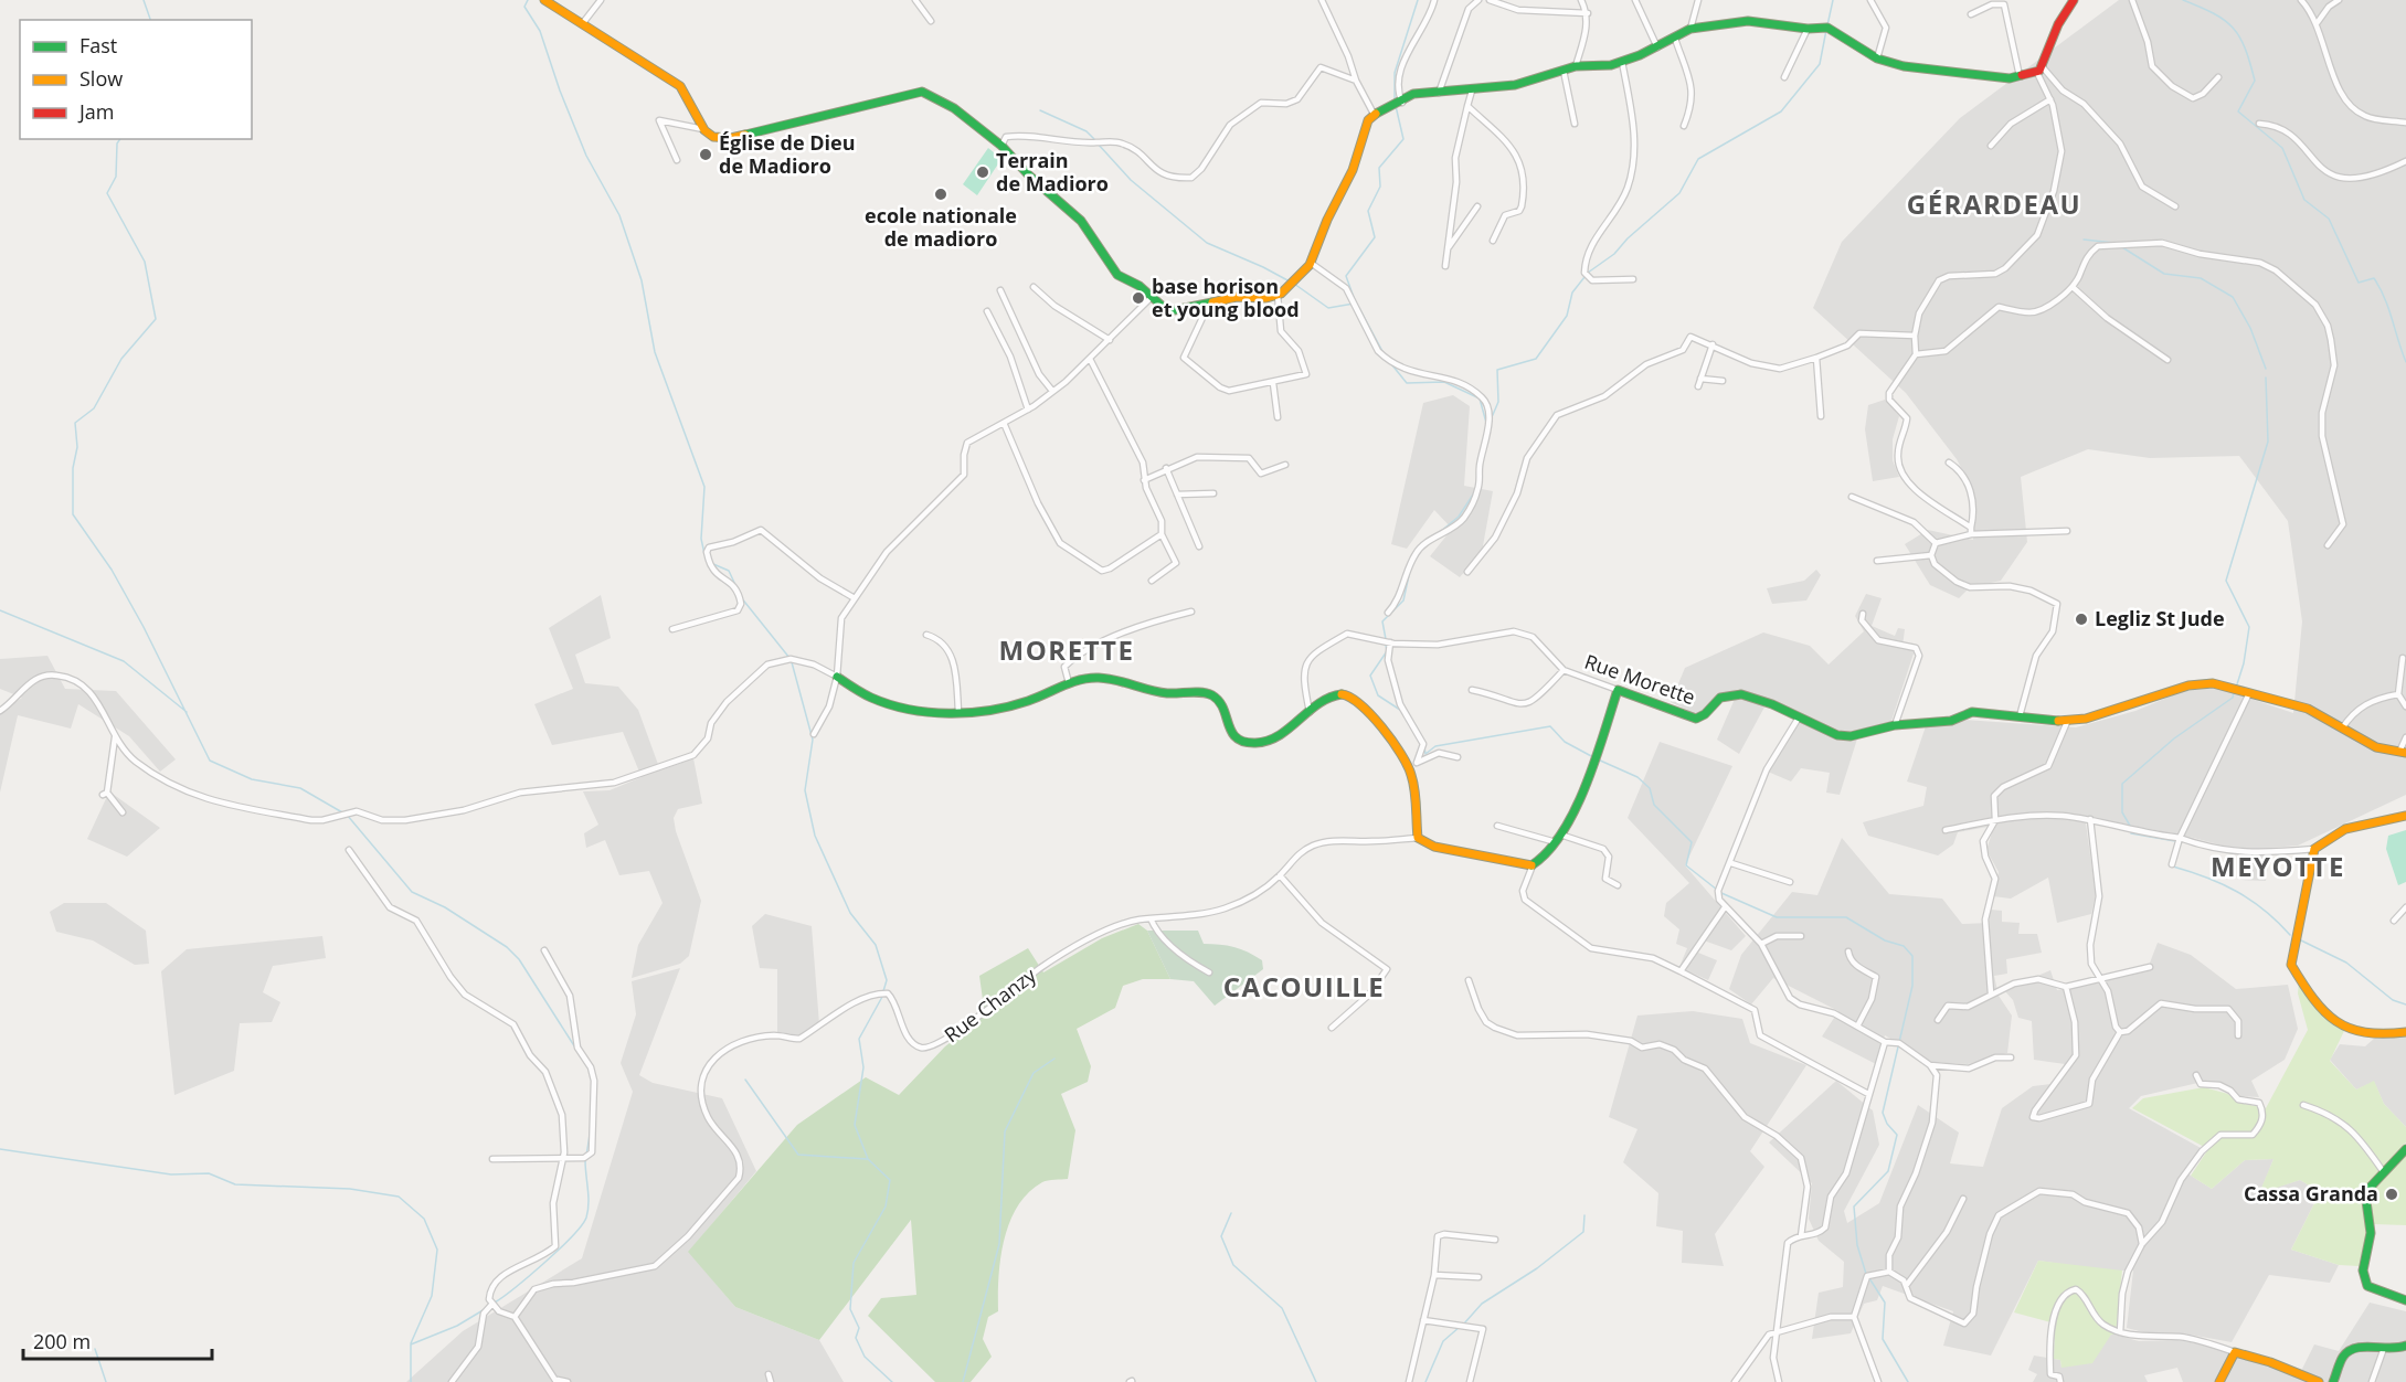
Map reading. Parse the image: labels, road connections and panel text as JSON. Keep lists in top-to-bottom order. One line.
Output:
{"streets":{"street":["Rue Morette","Rue Chanzy"]},"districts":["GÉRARDEAU","MORETTE","MEYOTTE","CACOUILLE"],"places":["Église de Dieu de Madioro","Terrain de Madioro","ecole nationale de madioro","base horison et young blood","Legliz St Jude","Cassa Granda"],"legend":["Fast","Slow","Jam"],"scale_bar":"200 m"}
